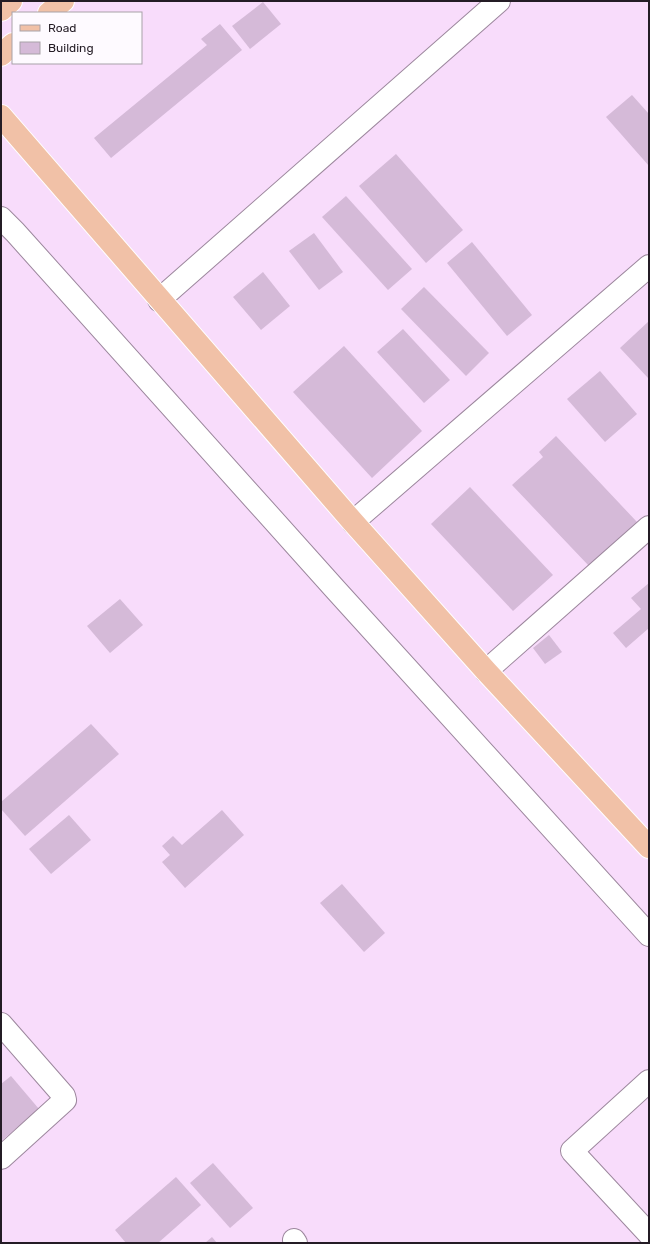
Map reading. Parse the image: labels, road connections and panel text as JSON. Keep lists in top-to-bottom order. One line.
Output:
{"legend":["Road","Building"]}
